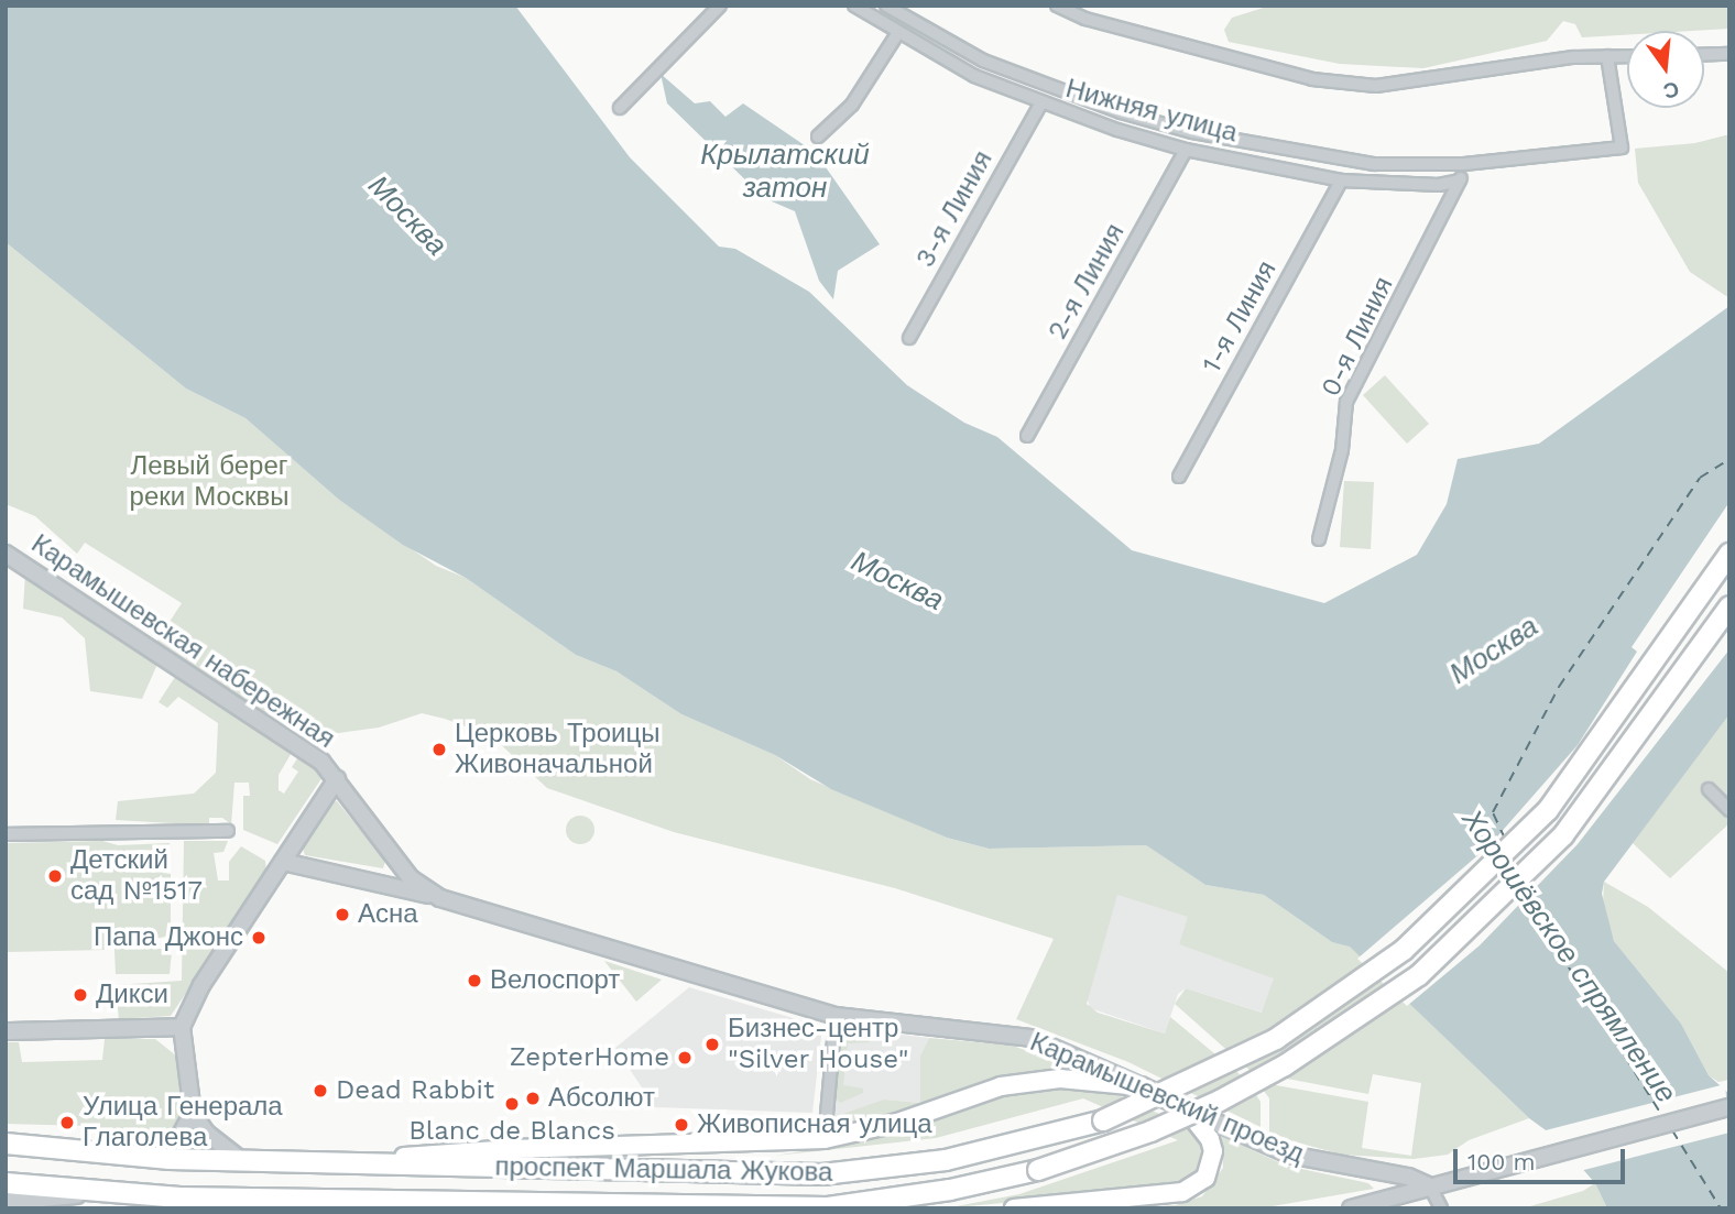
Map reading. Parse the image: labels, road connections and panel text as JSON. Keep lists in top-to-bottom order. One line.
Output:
{"streets":{"main road":["Карамышевский проезд","проспект Маршала Жукова"],"street":["Нижняя улица","3-я Линия","2-я Линия","1-я Линия","0-я Линия","Карамышевская набережная"]},"crossings":[["Нижняя улица","3-я Линия"],["Нижняя улица","2-я Линия"],["Нижняя улица","1-я Линия"],["Нижняя улица","0-я Линия"],["Карамышевская набережная","Карамышевский проезд"]],"water":["Крылатский затон","Москва","Хорошёвское спрямление"],"parks":["Левый берег реки Москвы"],"places":["Церковь Троицы Живоначальной","Детский сад №1517","Асна","Папа Джонс","Велоспорт","Дикси","Бизнес-центр \"Silver House\"","ZepterHome","Dead Rabbit","Абсолют","Blanc de Blancs","Улица Генерала Глаголева","Живописная улица"],"scale_bar":"100 m","north":"bottom"}
